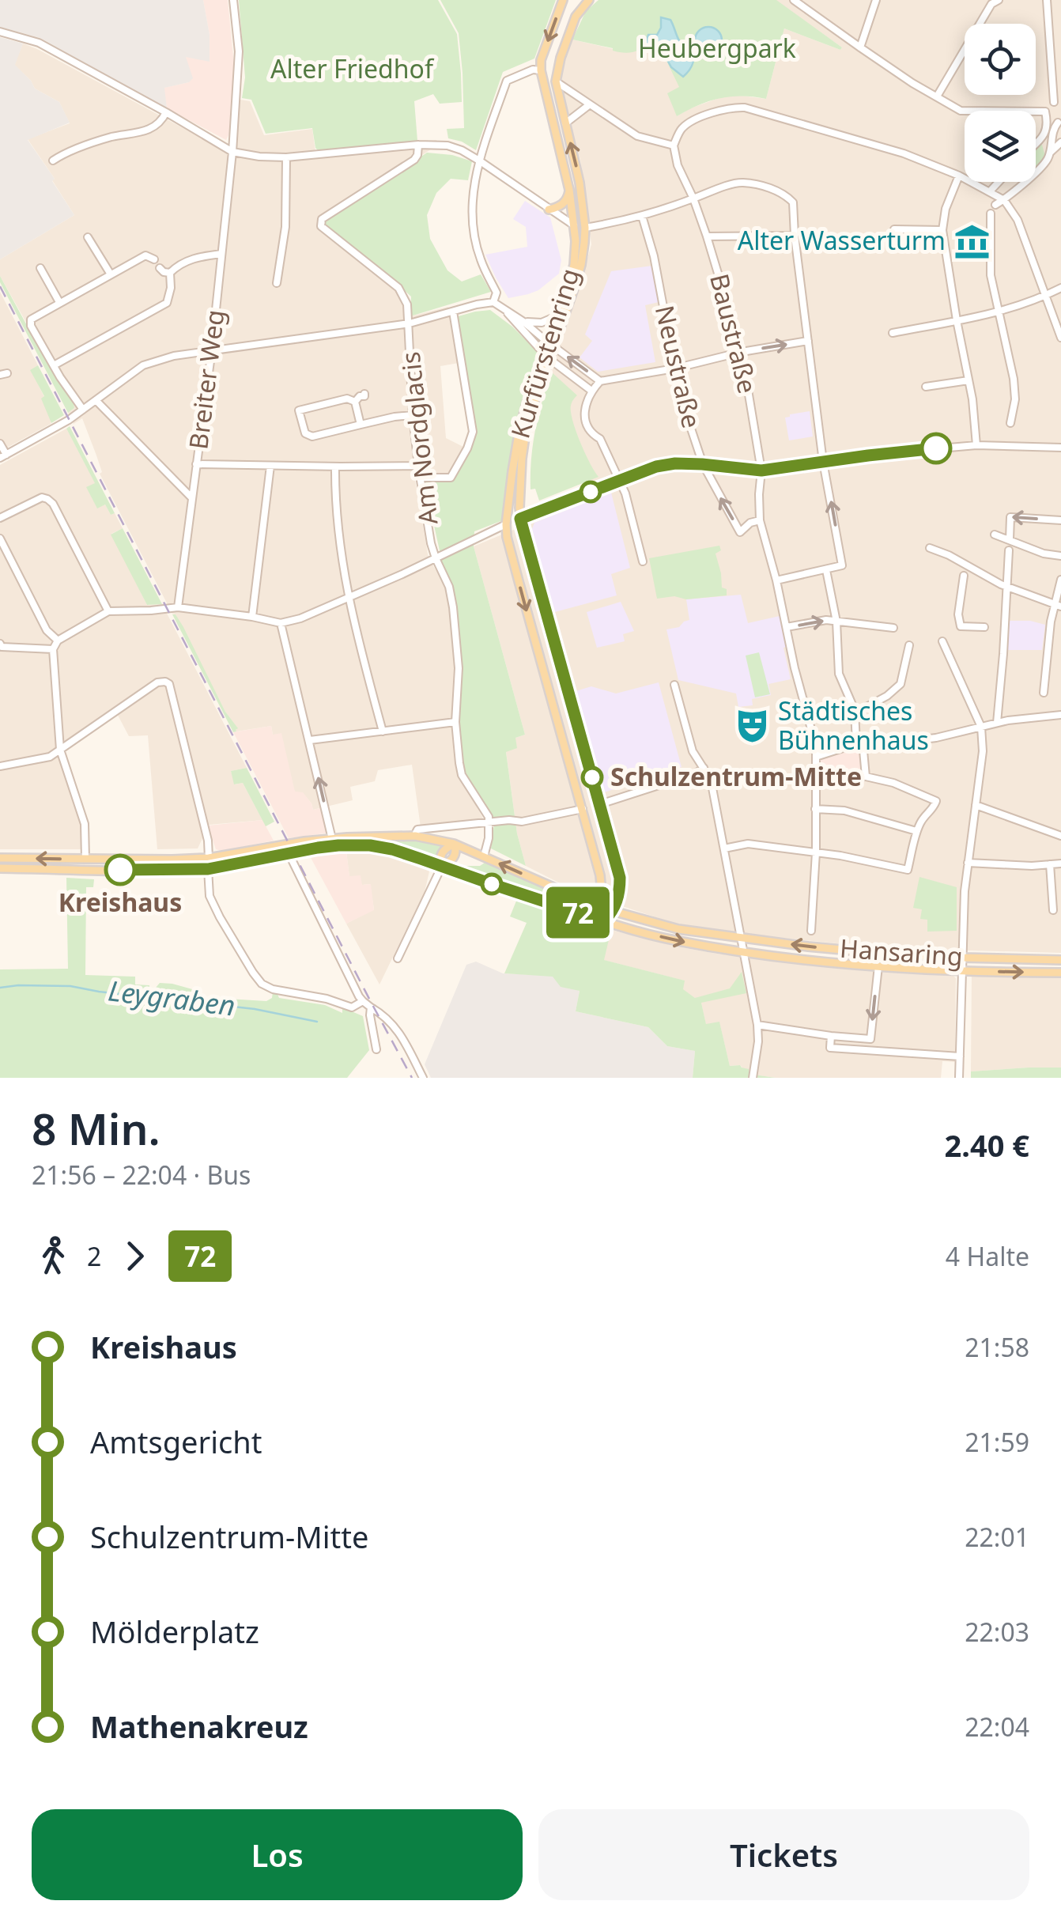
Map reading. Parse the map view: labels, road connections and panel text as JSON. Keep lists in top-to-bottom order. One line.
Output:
{"streets":{"main road":["Kurfürstenring","Hansaring"],"street":["Baustraße","Neustraße","Breiter Weg","Am Nordglacis"]},"crossings":[["Baustraße","Neustraße"],["Kurfürstenring","Hansaring"]],"water":["Leygraben"],"parks":["Heubergpark","Alter Friedhof"],"places":{"museum":["Alter Wasserturm"],"theatre":["Städtisches Bühnenhaus"],"other":["Schulzentrum-Mitte","Kreishaus"]},"lines":["bus line 72"],"page":{"on_map":"72","heading":["8 Min.","21:56 – 22:04 · Bus","2.40 €"],"legs":["2","72","4 Halte"],"list":[{"name":"Kreishaus","value":"21:58"},{"name":"Amtsgericht","value":"21:59"},{"name":"Schulzentrum-Mitte","value":"22:01"},{"name":"Mölderplatz","value":"22:03"},{"name":"Mathenakreuz","value":"22:04"}],"buttons":["Los","Tickets"]}}
